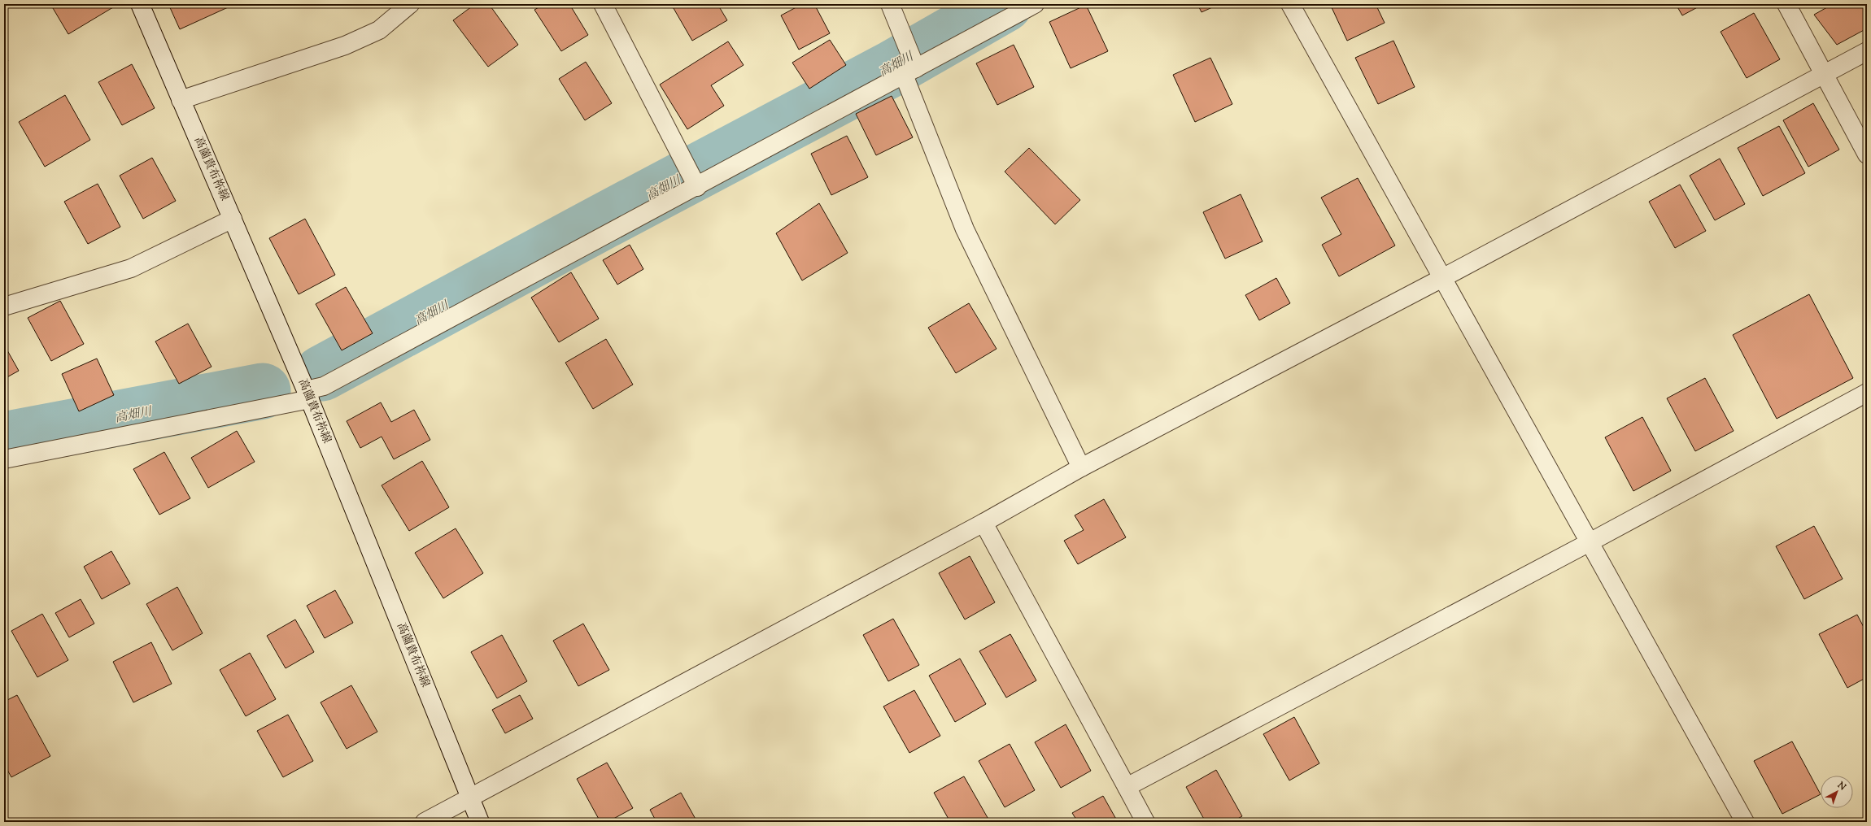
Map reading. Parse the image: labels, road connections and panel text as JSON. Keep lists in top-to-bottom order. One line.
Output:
{"streets":{"street":["高薗貴布祢線"]},"water":["高畑川"],"north":"top right"}
